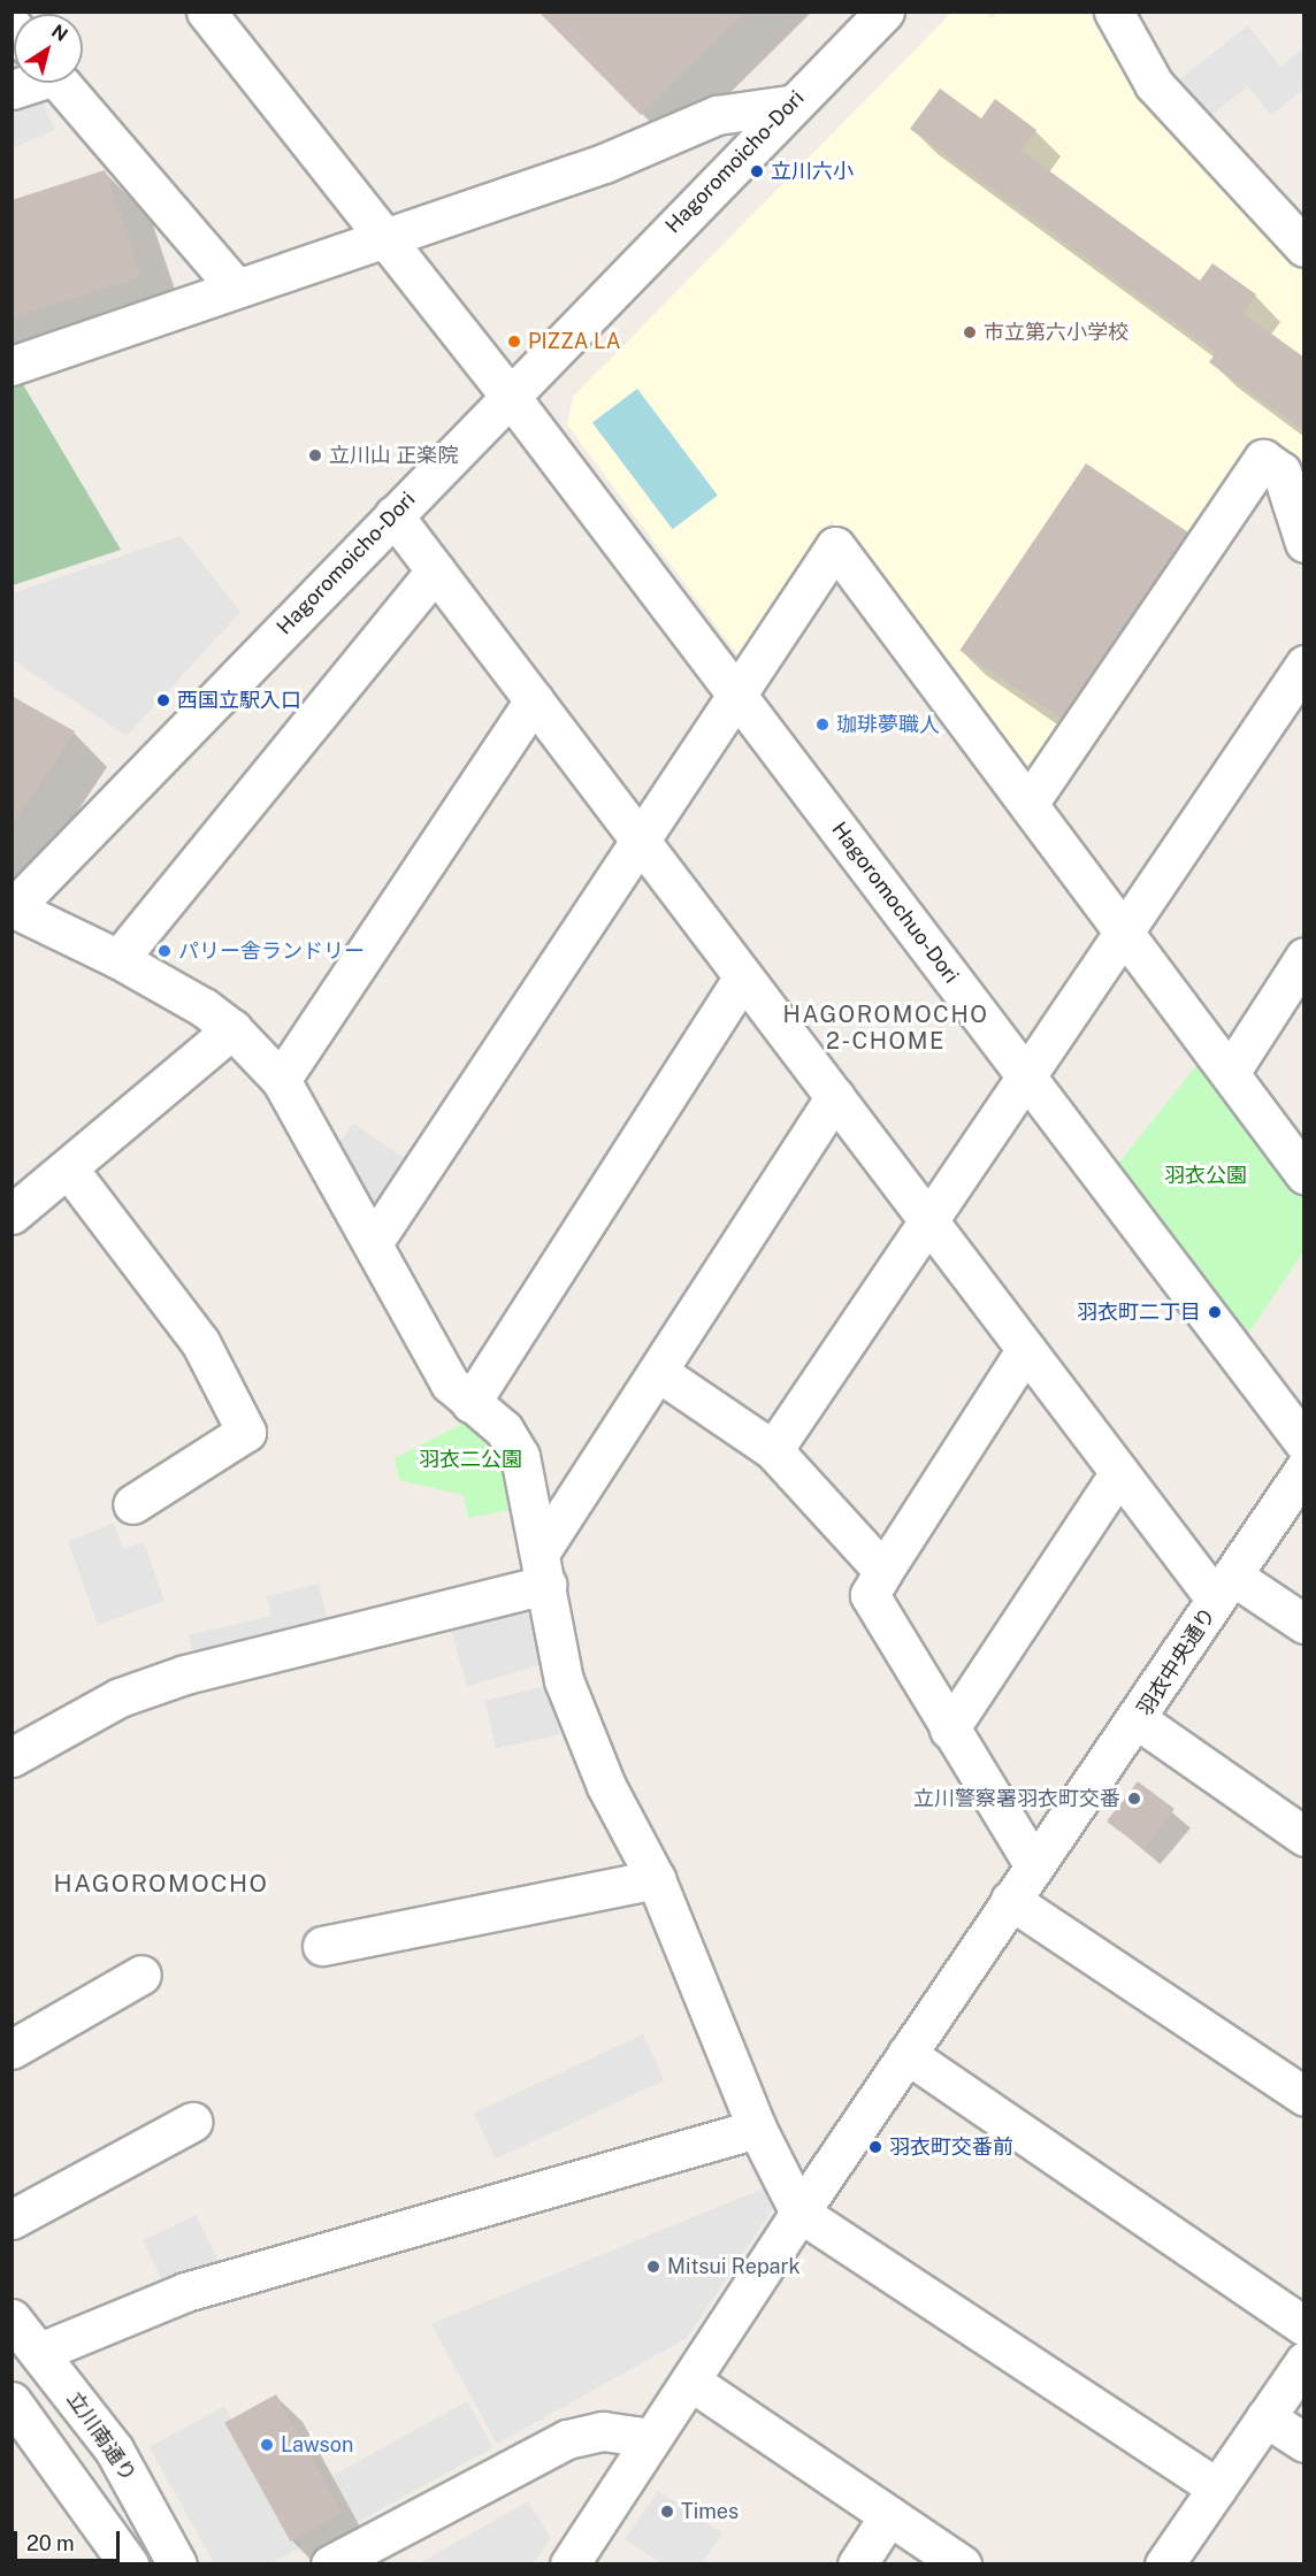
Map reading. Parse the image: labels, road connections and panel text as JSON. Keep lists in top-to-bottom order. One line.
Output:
{"streets":{"street":["Hagoromoicho-Dori","Hagoromochuo-Dori","羽衣中央通り","立川南通り"]},"crossings":[["Hagoromoicho-Dori","Hagoromochuo-Dori"]],"districts":["HAGOROMOCHO 2-CHOME","HAGOROMOCHO"],"parks":["羽衣公園","羽衣二公園"],"places":["立川六小","市立第六小学校","PIZZA LA","立川山 正楽院","西国立駅入口","珈琲夢職人","パリー舎ランドリー","羽衣町二丁目","立川警察署羽衣町交番","羽衣町交番前","Mitsui Repark","Lawson","Times"],"scale_bar":"20 m","north":"top right"}
